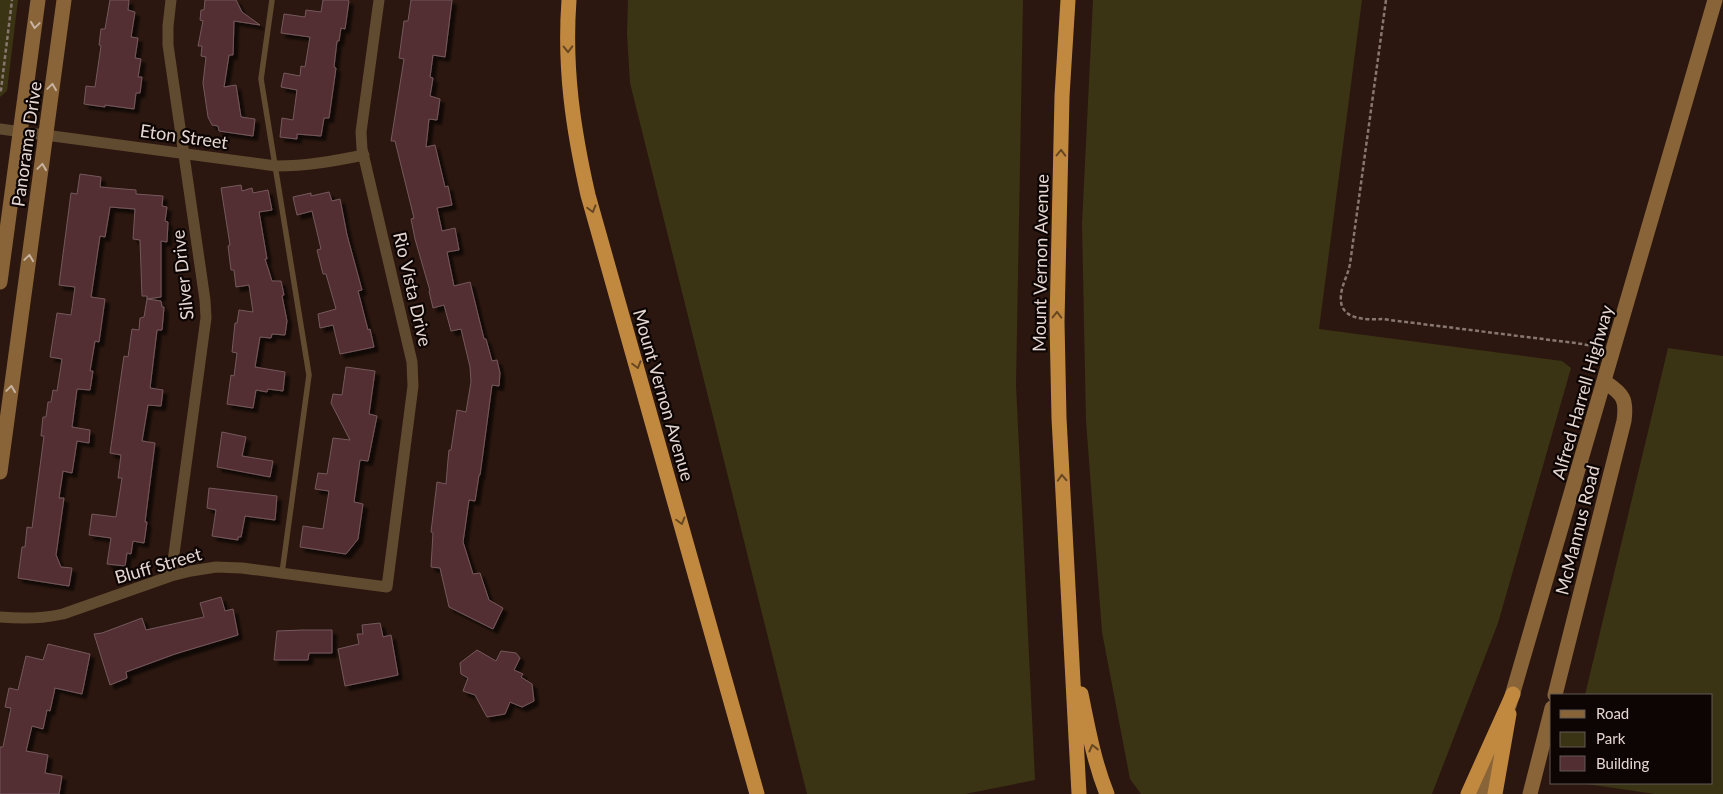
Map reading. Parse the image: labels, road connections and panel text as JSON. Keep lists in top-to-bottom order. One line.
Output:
{"streets":{"highway":["Mount Vernon Avenue"],"main road":["Panorama Drive","Alfred Harrell Highway","McMannus Road"],"street":["Eton Street","Silver Drive","Rio Vista Drive","Bluff Street"]},"crossings":[["Eton Street","Panorama Drive"],["Eton Street","Silver Drive"],["Eton Street","Rio Vista Drive"],["Silver Drive","Bluff Street"],["Rio Vista Drive","Bluff Street"],["Alfred Harrell Highway","McMannus Road"]],"legend":["Road","Park","Building"]}
